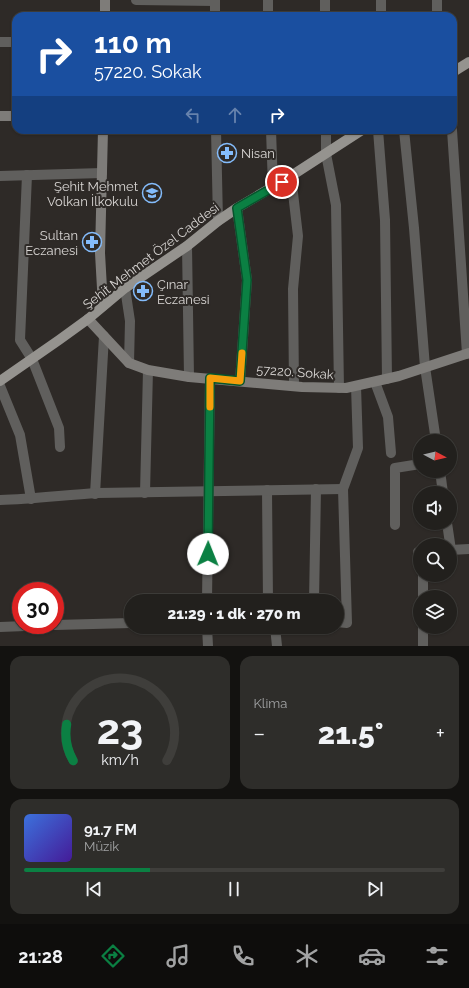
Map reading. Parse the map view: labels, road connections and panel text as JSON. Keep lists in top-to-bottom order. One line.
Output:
{"streets":{"main road":["Şehit Mehmet Özel Caddesi"],"street":["57220. Sokak"]},"crossings":[["Şehit Mehmet Özel Caddesi","57220. Sokak"]],"places":{"pharmacy":["Nisan","Sultan Eczanesi","Çınar Eczanesi"],"school or university":["Şehit Mehmet Volkan İlkokulu"]},"north":"right","page":{"turn":["110 m","57220. Sokak"],"limit":"30","trip":"21:29 · 1 dk · 270 m","tile":"Klima","heat":["−","21.5°","+"],"song":["91.7 FM","Müzik"],"tabs":"21:28","gauge":["23","km/h"]}}
